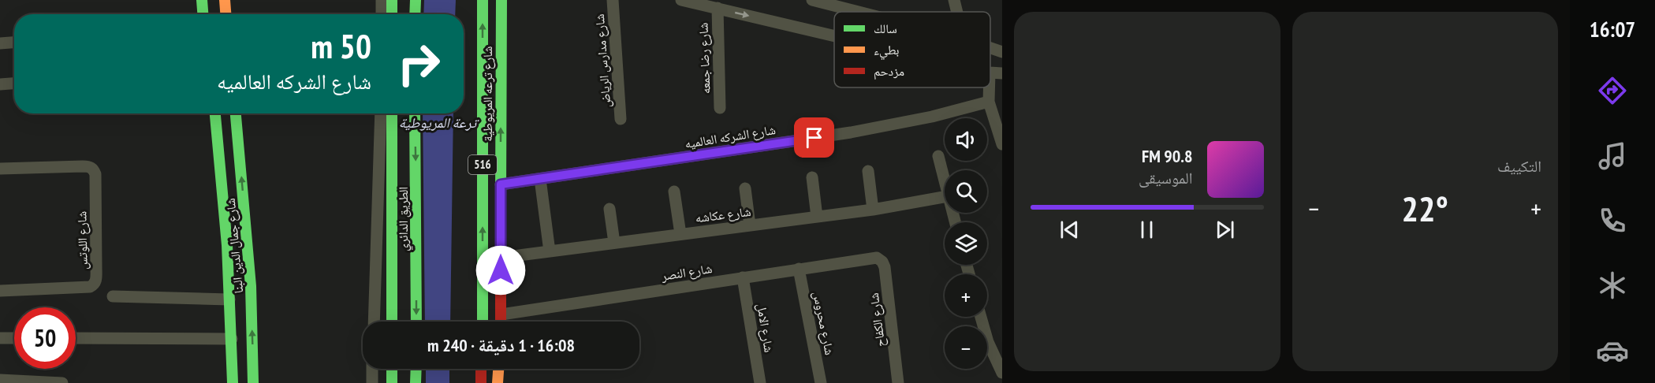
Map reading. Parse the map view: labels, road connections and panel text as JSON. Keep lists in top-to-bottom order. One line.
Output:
{"streets":{"main road":["شارع ترعه المريوطية","516","الطريق الدائري","شارع جمال الدين البنا"],"street":["شارع رضا جمعه","شارع مدارس الرياض","شارع الشركه العالميه","شارع عكاشه","شارع اللوتس","شارع النصر","شارع الكفاح","شارع محروس","شارع الامل"]},"crossings":[["شارع ترعه المريوطية","شارع الشركه العالميه"],["شارع ترعه المريوطية","شارع عكاشه"],["شارع ترعه المريوطية","شارع النصر"],["شارع النصر","شارع الكفاح"],["شارع النصر","شارع محروس"],["شارع النصر","شارع الامل"]],"water":["ترعة المريوطية"],"legend":["سالك","بطيء","مزدحم"],"page":{"tabs":"16:07","tile":"التكييف","turn":["50 m","شارع الشركه العالميه"],"map_buttons":["+","−"],"song":["90.8 FM","الموسيقى"],"heat":["−","22°","+"],"limit":"50","trip":"16:08 · 1 دقيقة · 240 m"}}
